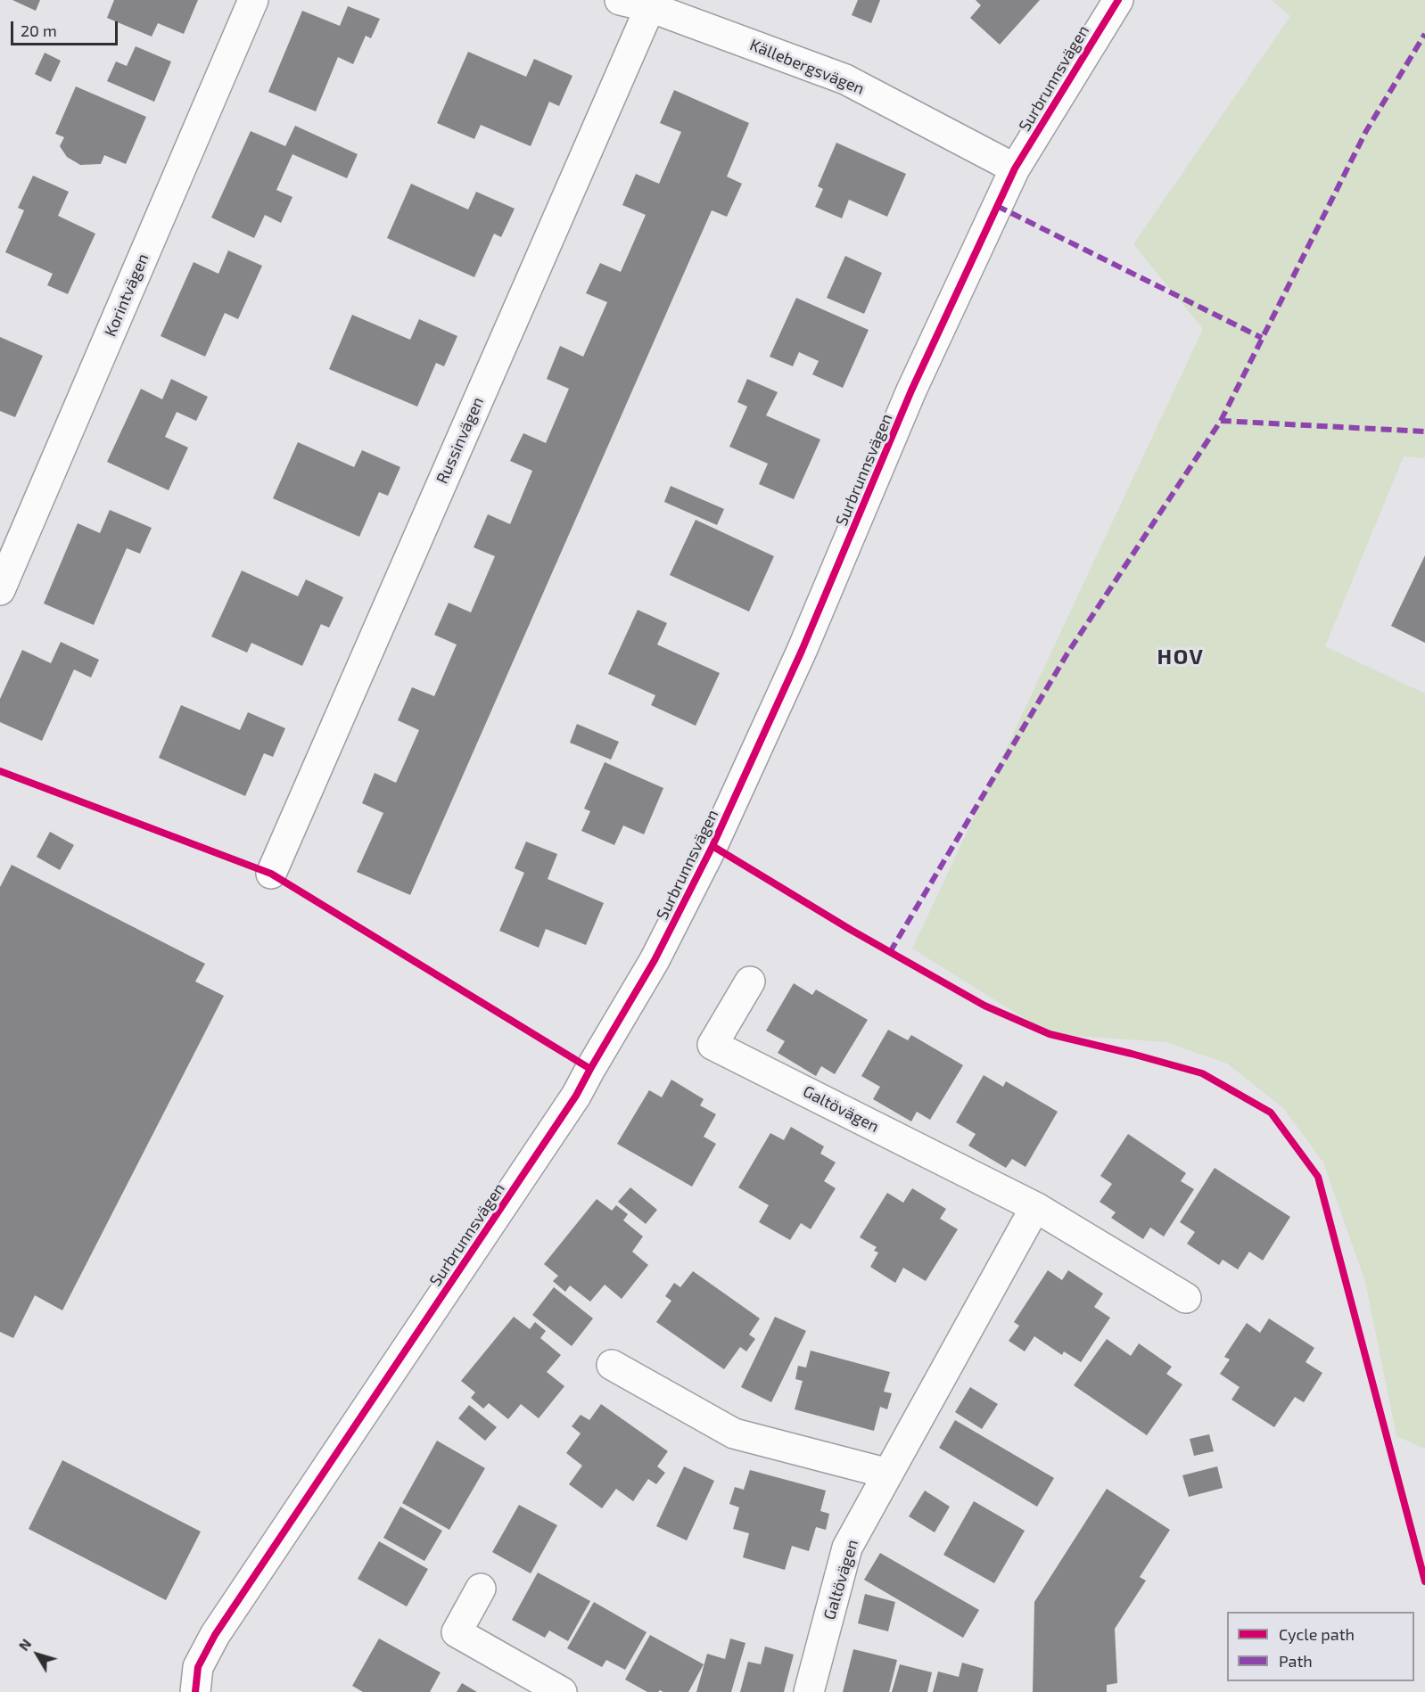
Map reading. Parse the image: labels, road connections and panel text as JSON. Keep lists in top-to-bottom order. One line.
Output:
{"streets":{"street":["Källebergsvägen","Surbrunnsvägen","Korintvägen","Russinvägen","Galtövägen"]},"crossings":[["Källebergsvägen","Surbrunnsvägen"],["Källebergsvägen","Russinvägen"]],"districts":["HOV"],"legend":["Cycle path","Path"],"scale_bar":"20 m","north":"top left"}
